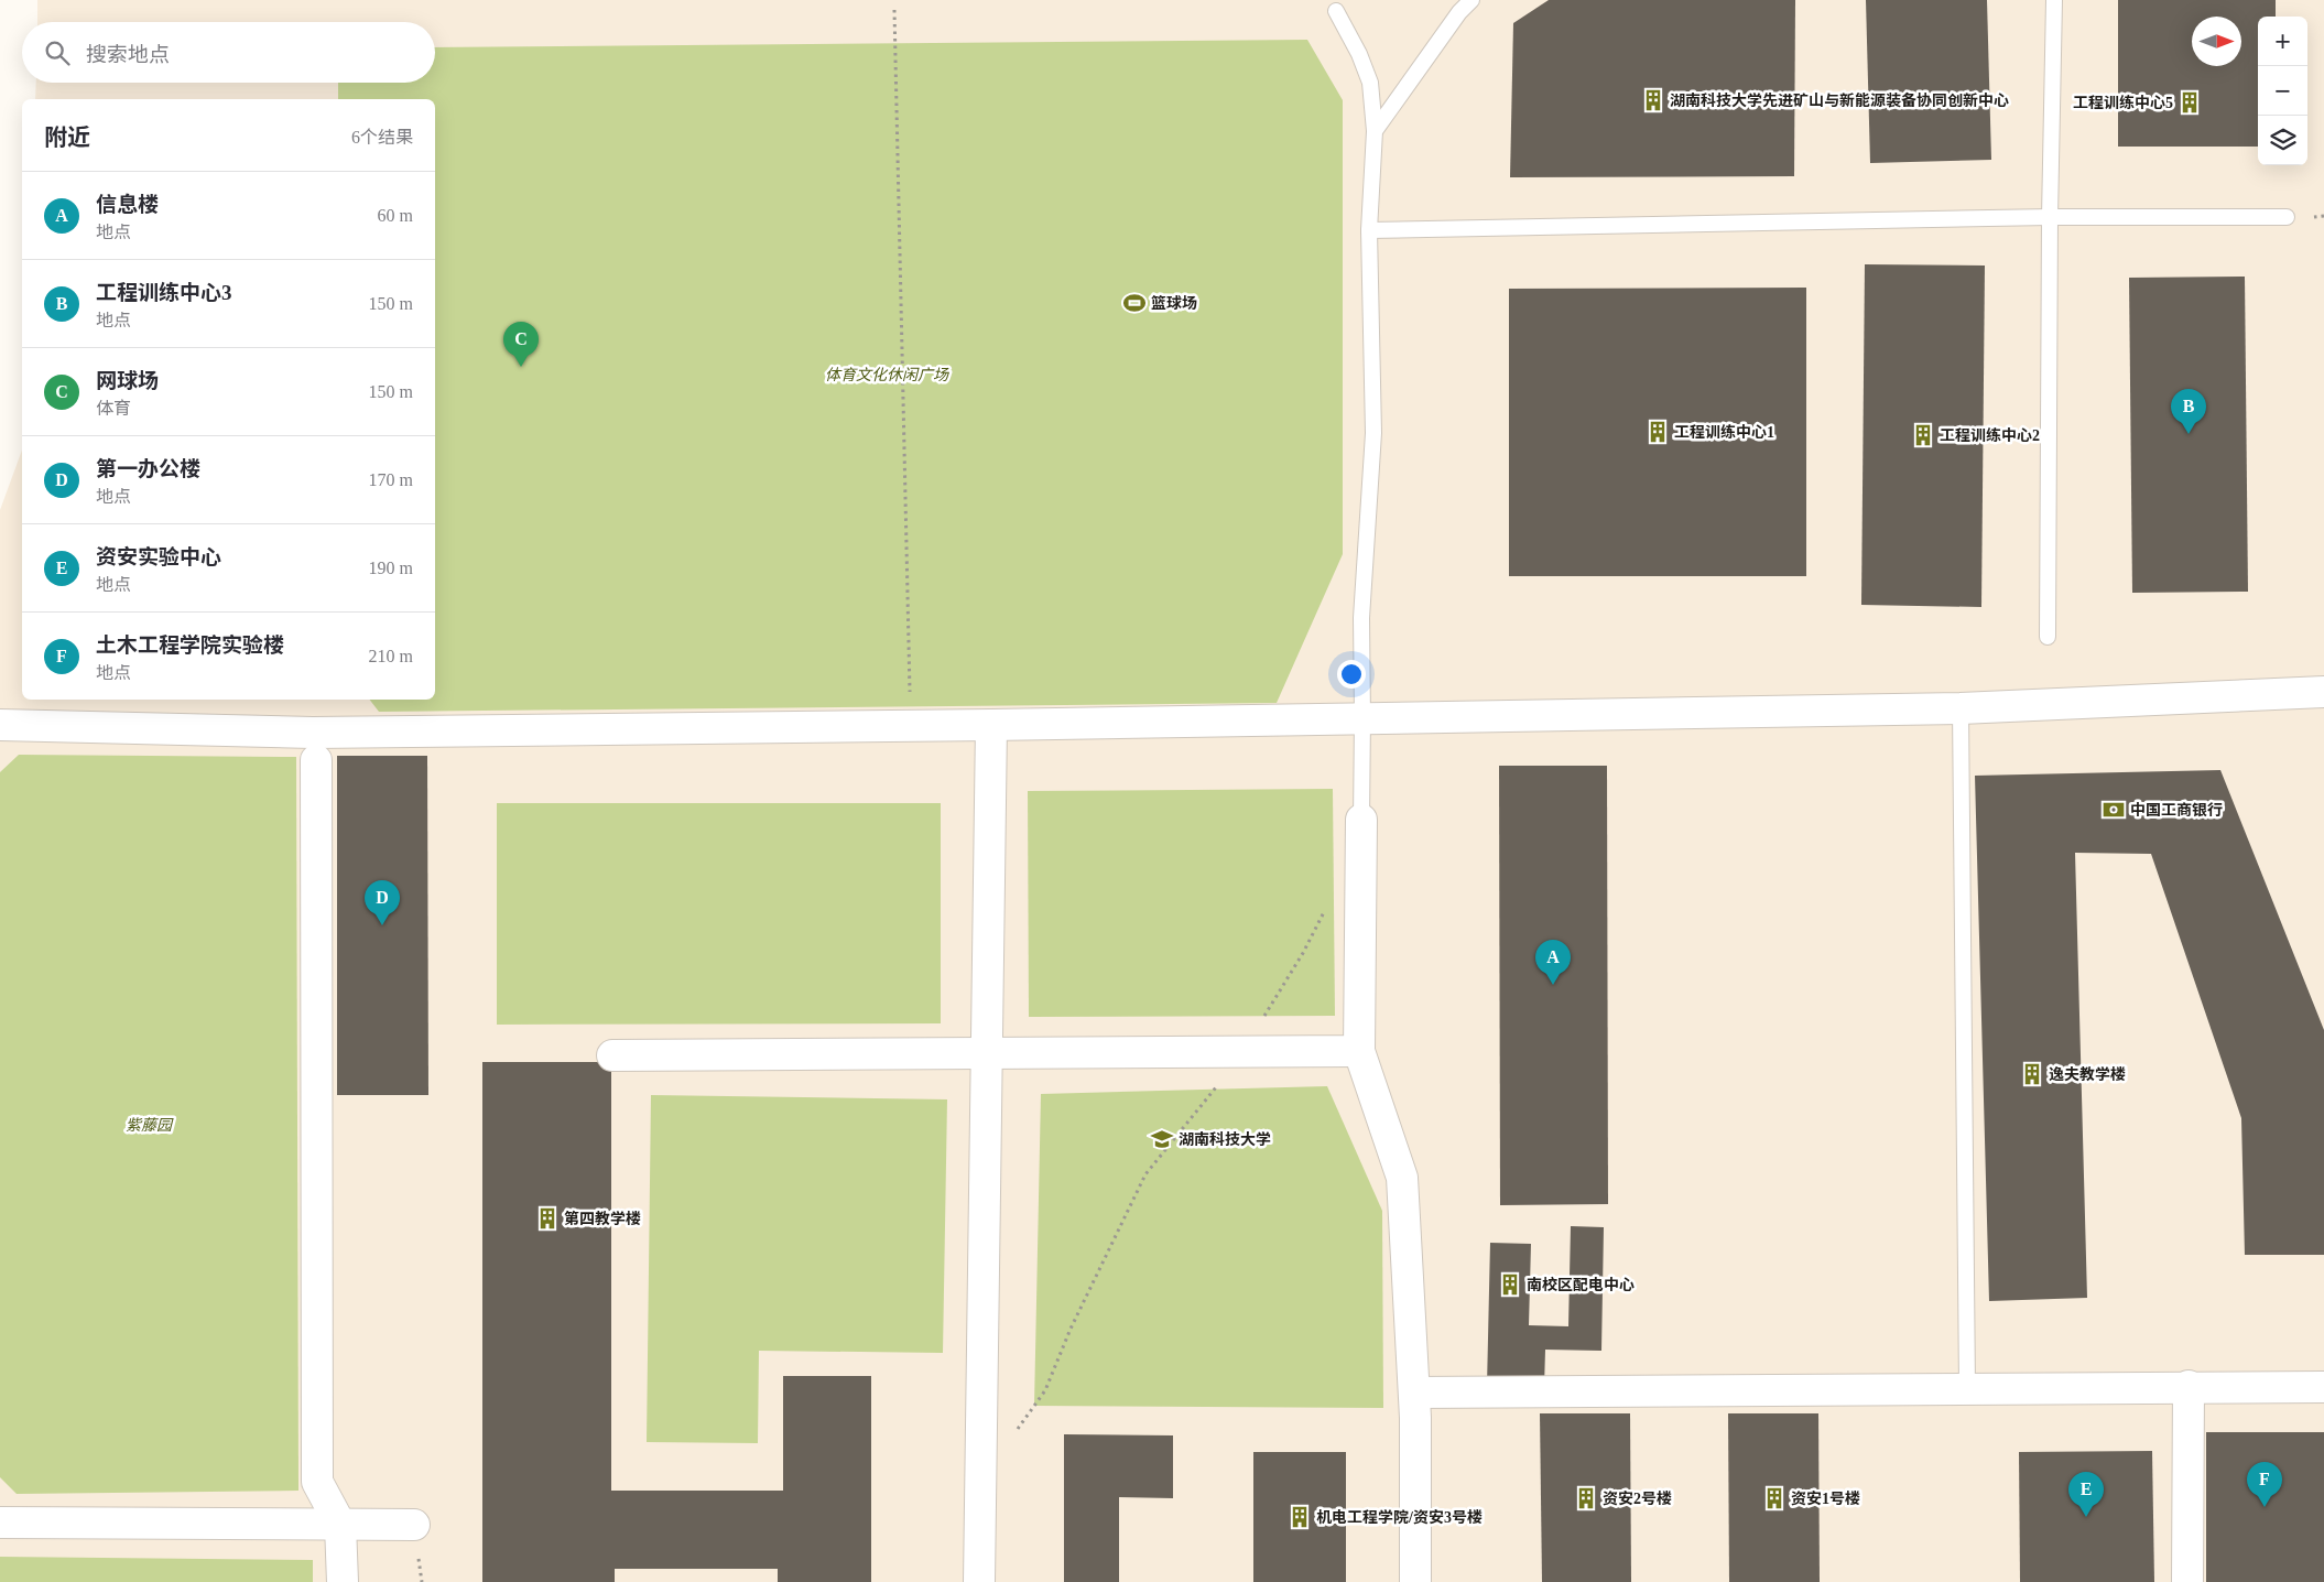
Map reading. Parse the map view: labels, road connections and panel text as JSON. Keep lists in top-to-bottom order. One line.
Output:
{"parks":["体育文化休闲广场","紫藤园"],"places":{"building":["湖南科技大学先进矿山与新能源装备协同创新中心","工程训练中心5","工程训练中心1","工程训练中心2","逸夫教学楼","第四教学楼","南校区配电中心","资安2号楼","资安1号楼","机电工程学院/资安3号楼"],"sports":["篮球场"],"bank":["中国工商银行"],"school or university":["湖南科技大学"]},"north":"right","page":{"map_buttons":["+","−"],"search":"搜索地点","heading":["附近","6个结果"],"list":[{"mark":"A","name":"信息楼","note":"地点","value":"60 m"},{"mark":"B","name":"工程训练中心3","note":"地点","value":"150 m"},{"mark":"C","name":"网球场","note":"体育","value":"150 m"},{"mark":"D","name":"第一办公楼","note":"地点","value":"170 m"},{"mark":"E","name":"资安实验中心","note":"地点","value":"190 m"},{"mark":"F","name":"土木工程学院实验楼","note":"地点","value":"210 m"}],"pins":["C","B","D","A","F","E"]}}
